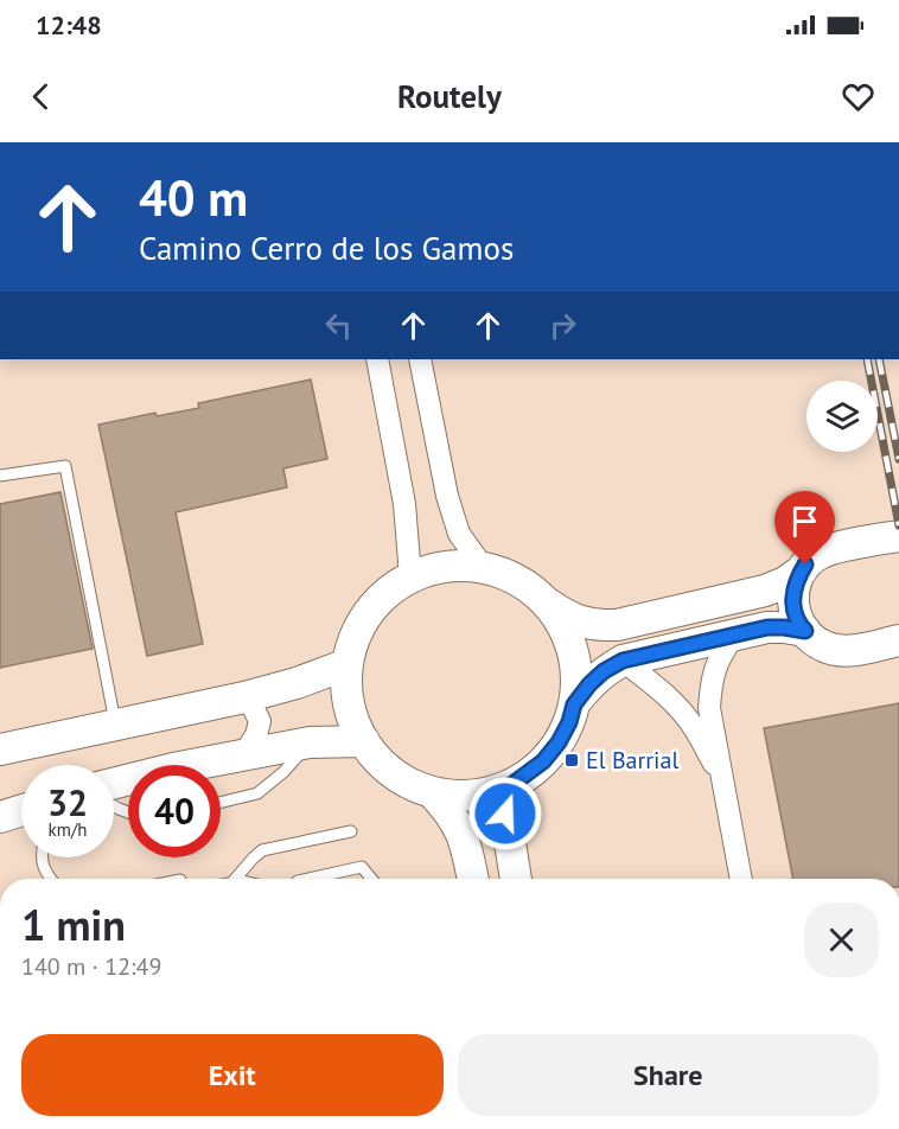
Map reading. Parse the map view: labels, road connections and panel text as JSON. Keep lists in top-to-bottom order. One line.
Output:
{"places":{"transit":["El Barrial"]},"page":{"status":"12:48","header":"Routely","turn":["40 m","Camino Cerro de los Gamos"],"speed":"32 km/h","limit":"40","heading":["1 min","140 m · 12:49"],"buttons":["Exit","Share"]}}
